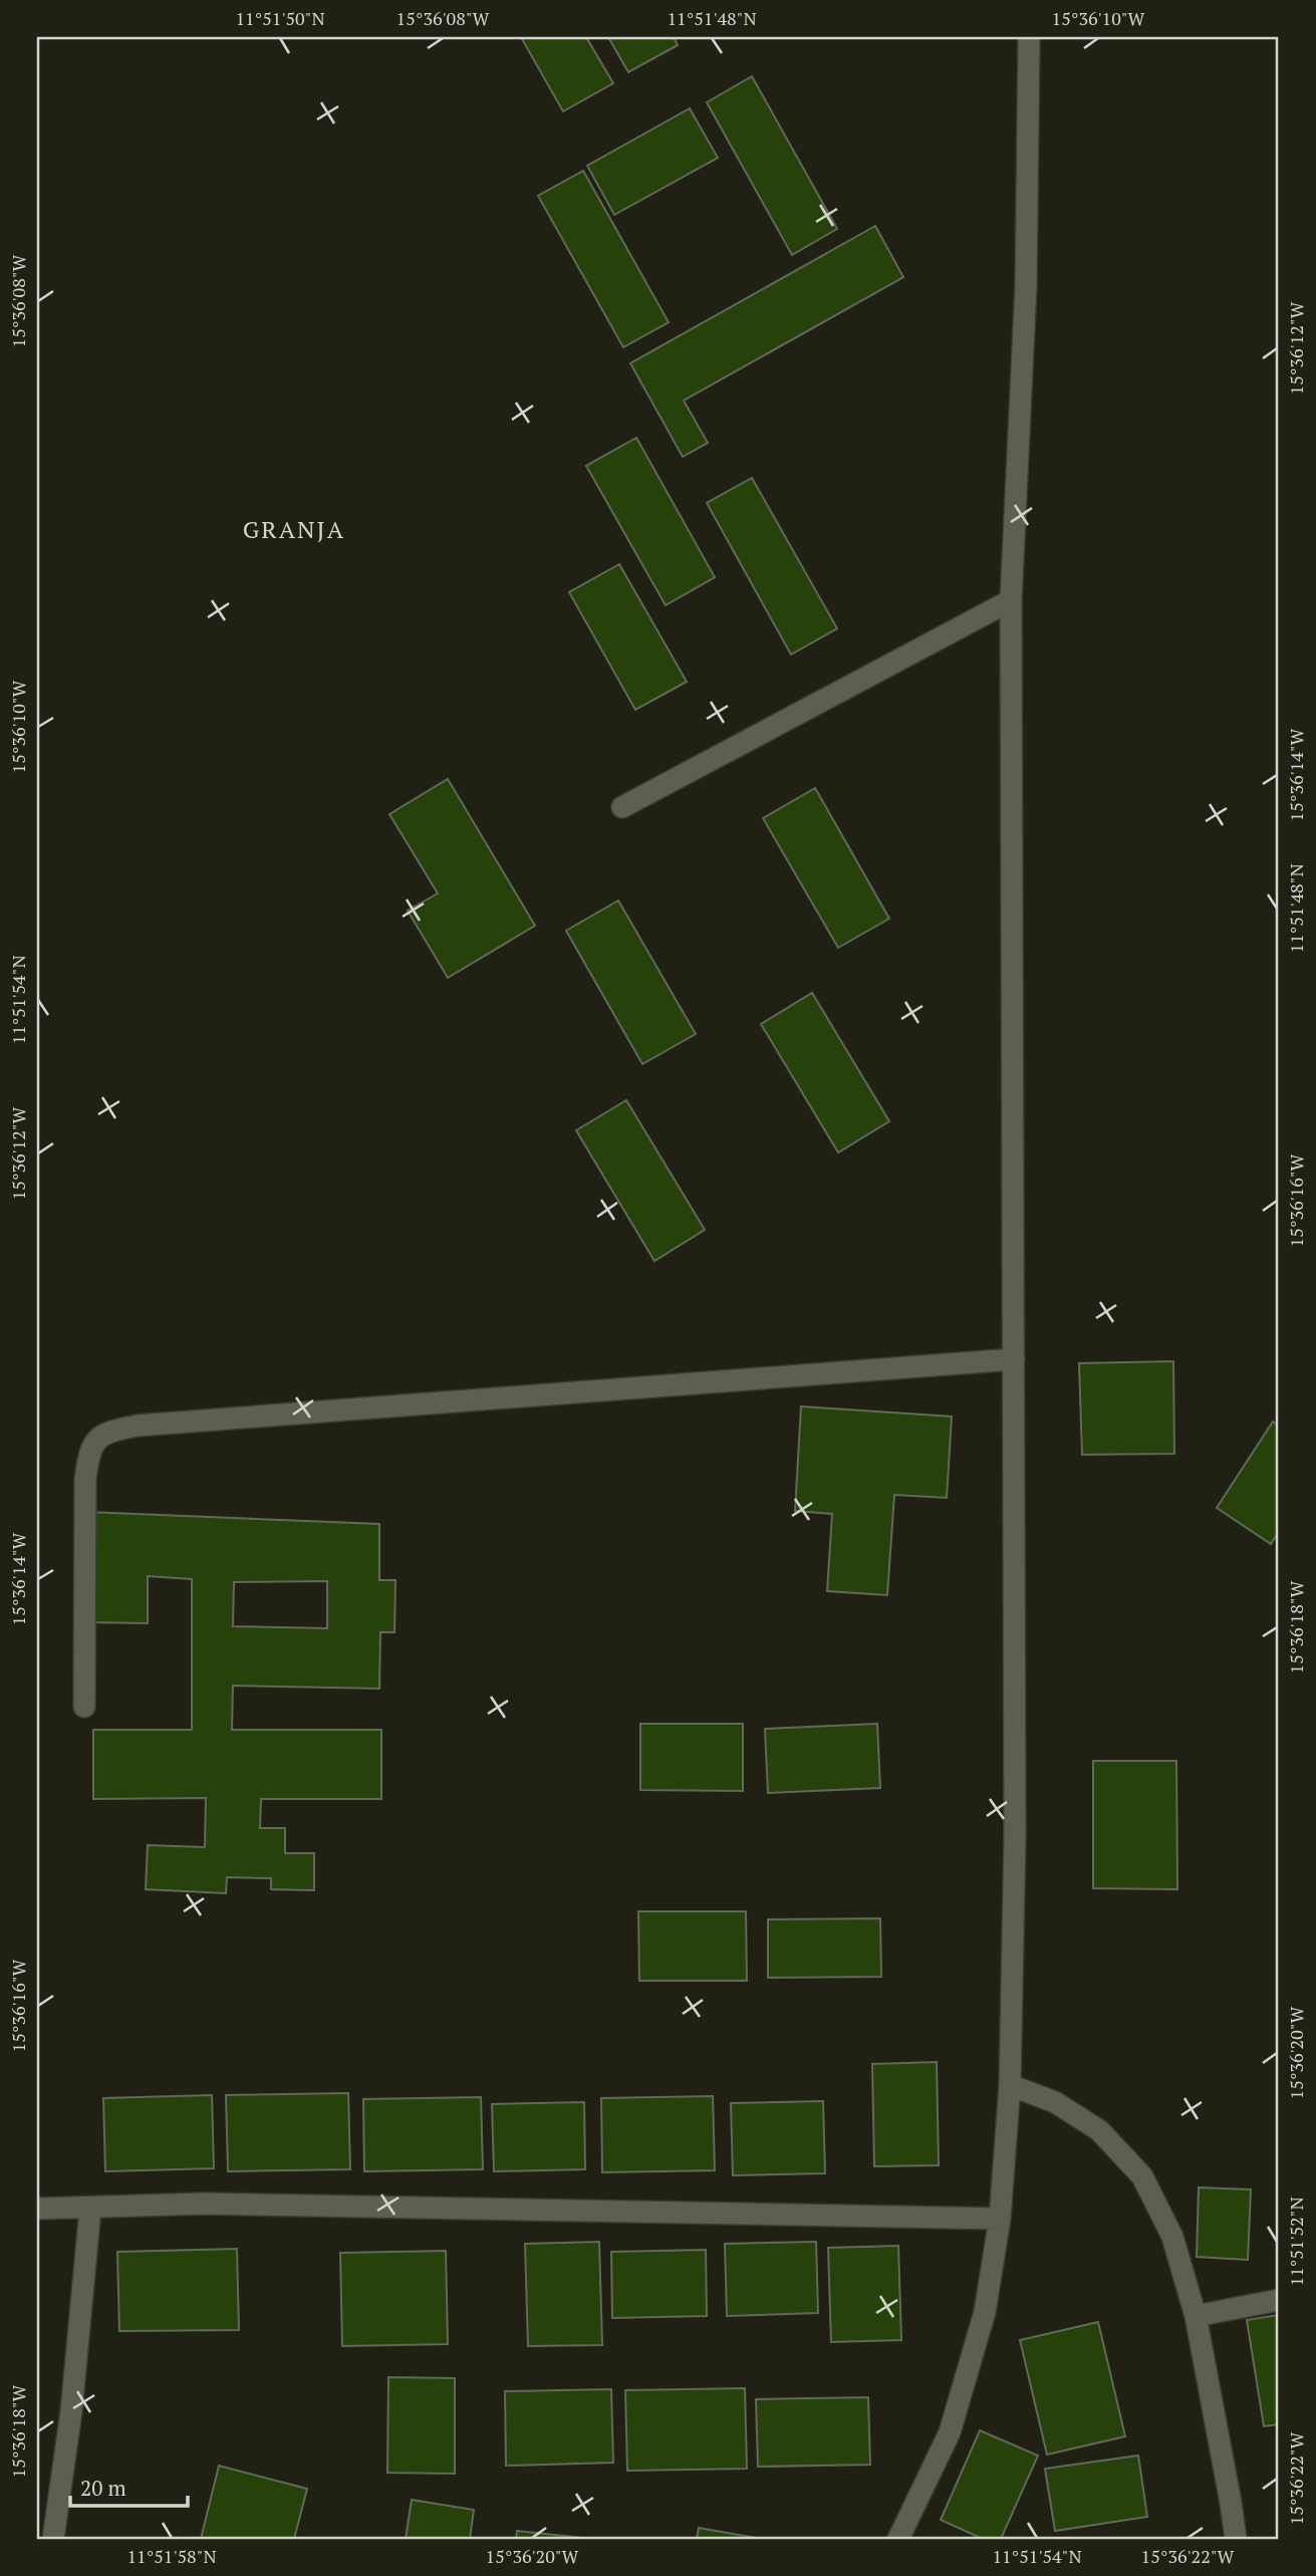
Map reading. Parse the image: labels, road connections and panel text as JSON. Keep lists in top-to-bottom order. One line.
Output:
{"districts":["GRANJA"],"scale_bar":"20 m","coordinates":["11°51'50\"N","15°36'08\"W","11°51'48\"N","15°36'10\"W","15°36'12\"W","15°36'14\"W","11°51'54\"N","15°36'16\"W","15°36'18\"W","15°36'20\"W","11°51'52\"N","15°36'22\"W","11°51'58\"N"]}
